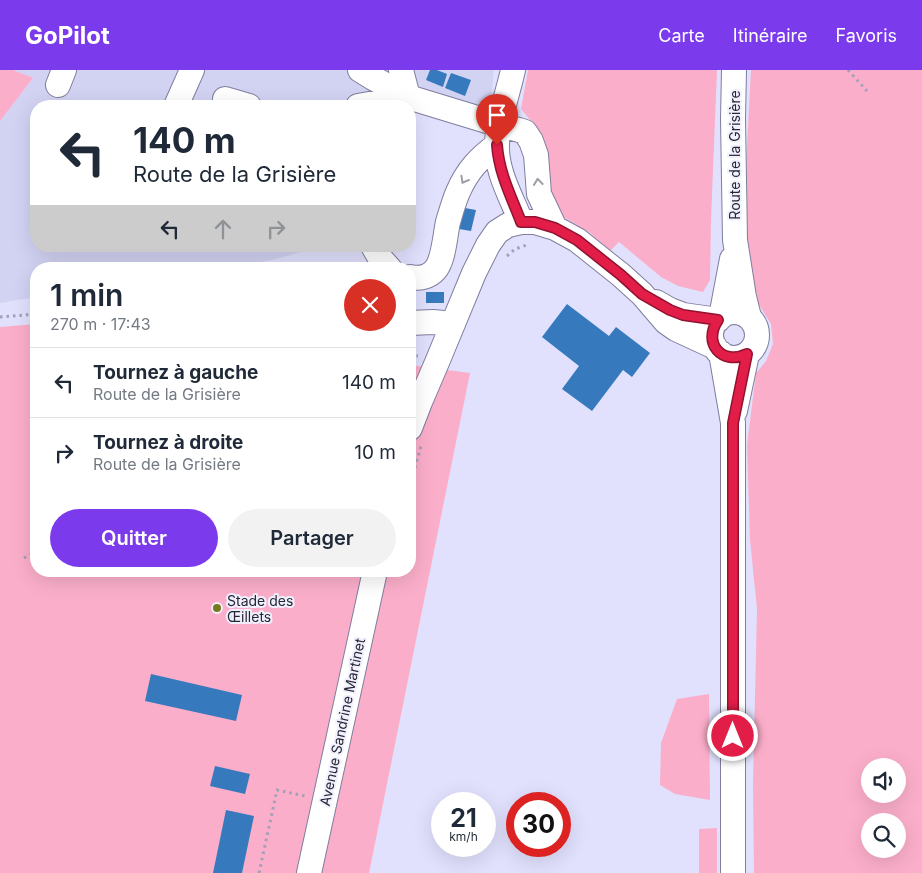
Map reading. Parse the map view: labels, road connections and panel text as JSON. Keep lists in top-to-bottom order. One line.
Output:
{"streets":{"street":["Route de la Grisière","Avenue Sandrine Martinet"]},"places":["Stade des Œillets"],"page":{"header":"GoPilot","nav":["Carte","Itinéraire","Favoris"],"turn":["140 m","Route de la Grisière"],"heading":["1 min","270 m · 17:43"],"list":[{"name":"Tournez à gauche","note":"Route de la Grisière","value":"140 m"},{"name":"Tournez à droite","note":"Route de la Grisière","value":"10 m"}],"buttons":["Quitter","Partager"],"speed":"21 km/h","limit":"30"}}
